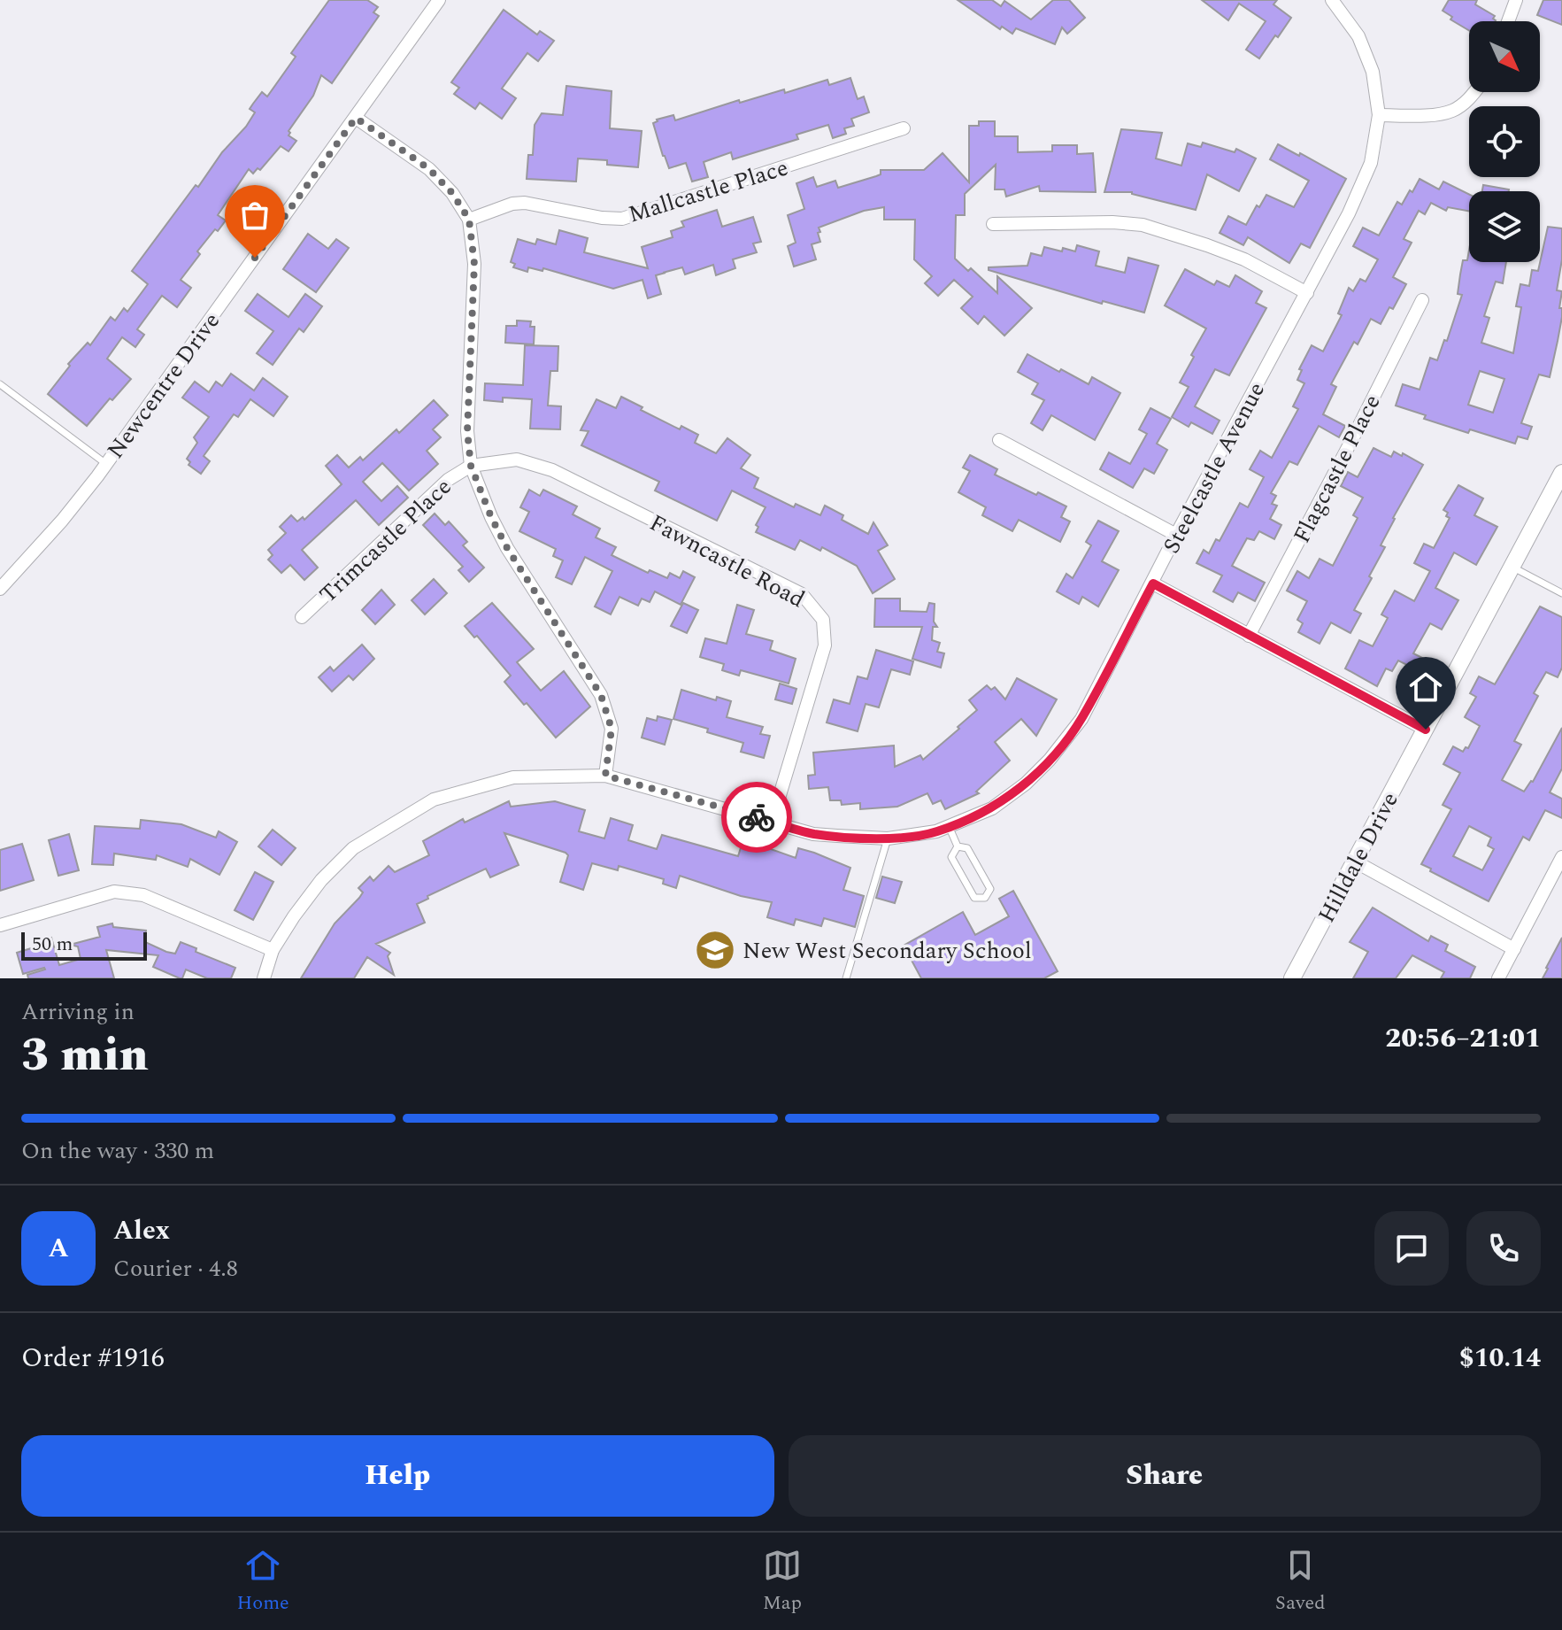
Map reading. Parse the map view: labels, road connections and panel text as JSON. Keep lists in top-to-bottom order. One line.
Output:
{"streets":{"street":["Mallcastle Place","Newcentre Drive","Steelcastle Avenue","Flagcastle Place","Trimcastle Place","Fawncastle Road","Hilldale Drive"]},"crossings":[["Steelcastle Avenue","Fawncastle Road"],["Trimcastle Place","Fawncastle Road"]],"places":{"school or university":["New West Secondary School"]},"scale_bar":"50 m","north":"bottom right","page":{"scale":"50 m","heading":["3 min","Arriving in","20:56–21:01"],"panel":["Alex","Courier · 4.8","Order #1916","$10.14"],"bar":"On the way · 330 m","round":"A","buttons":["Help","Share"],"tabs":["Home","Map","Saved"]}}
